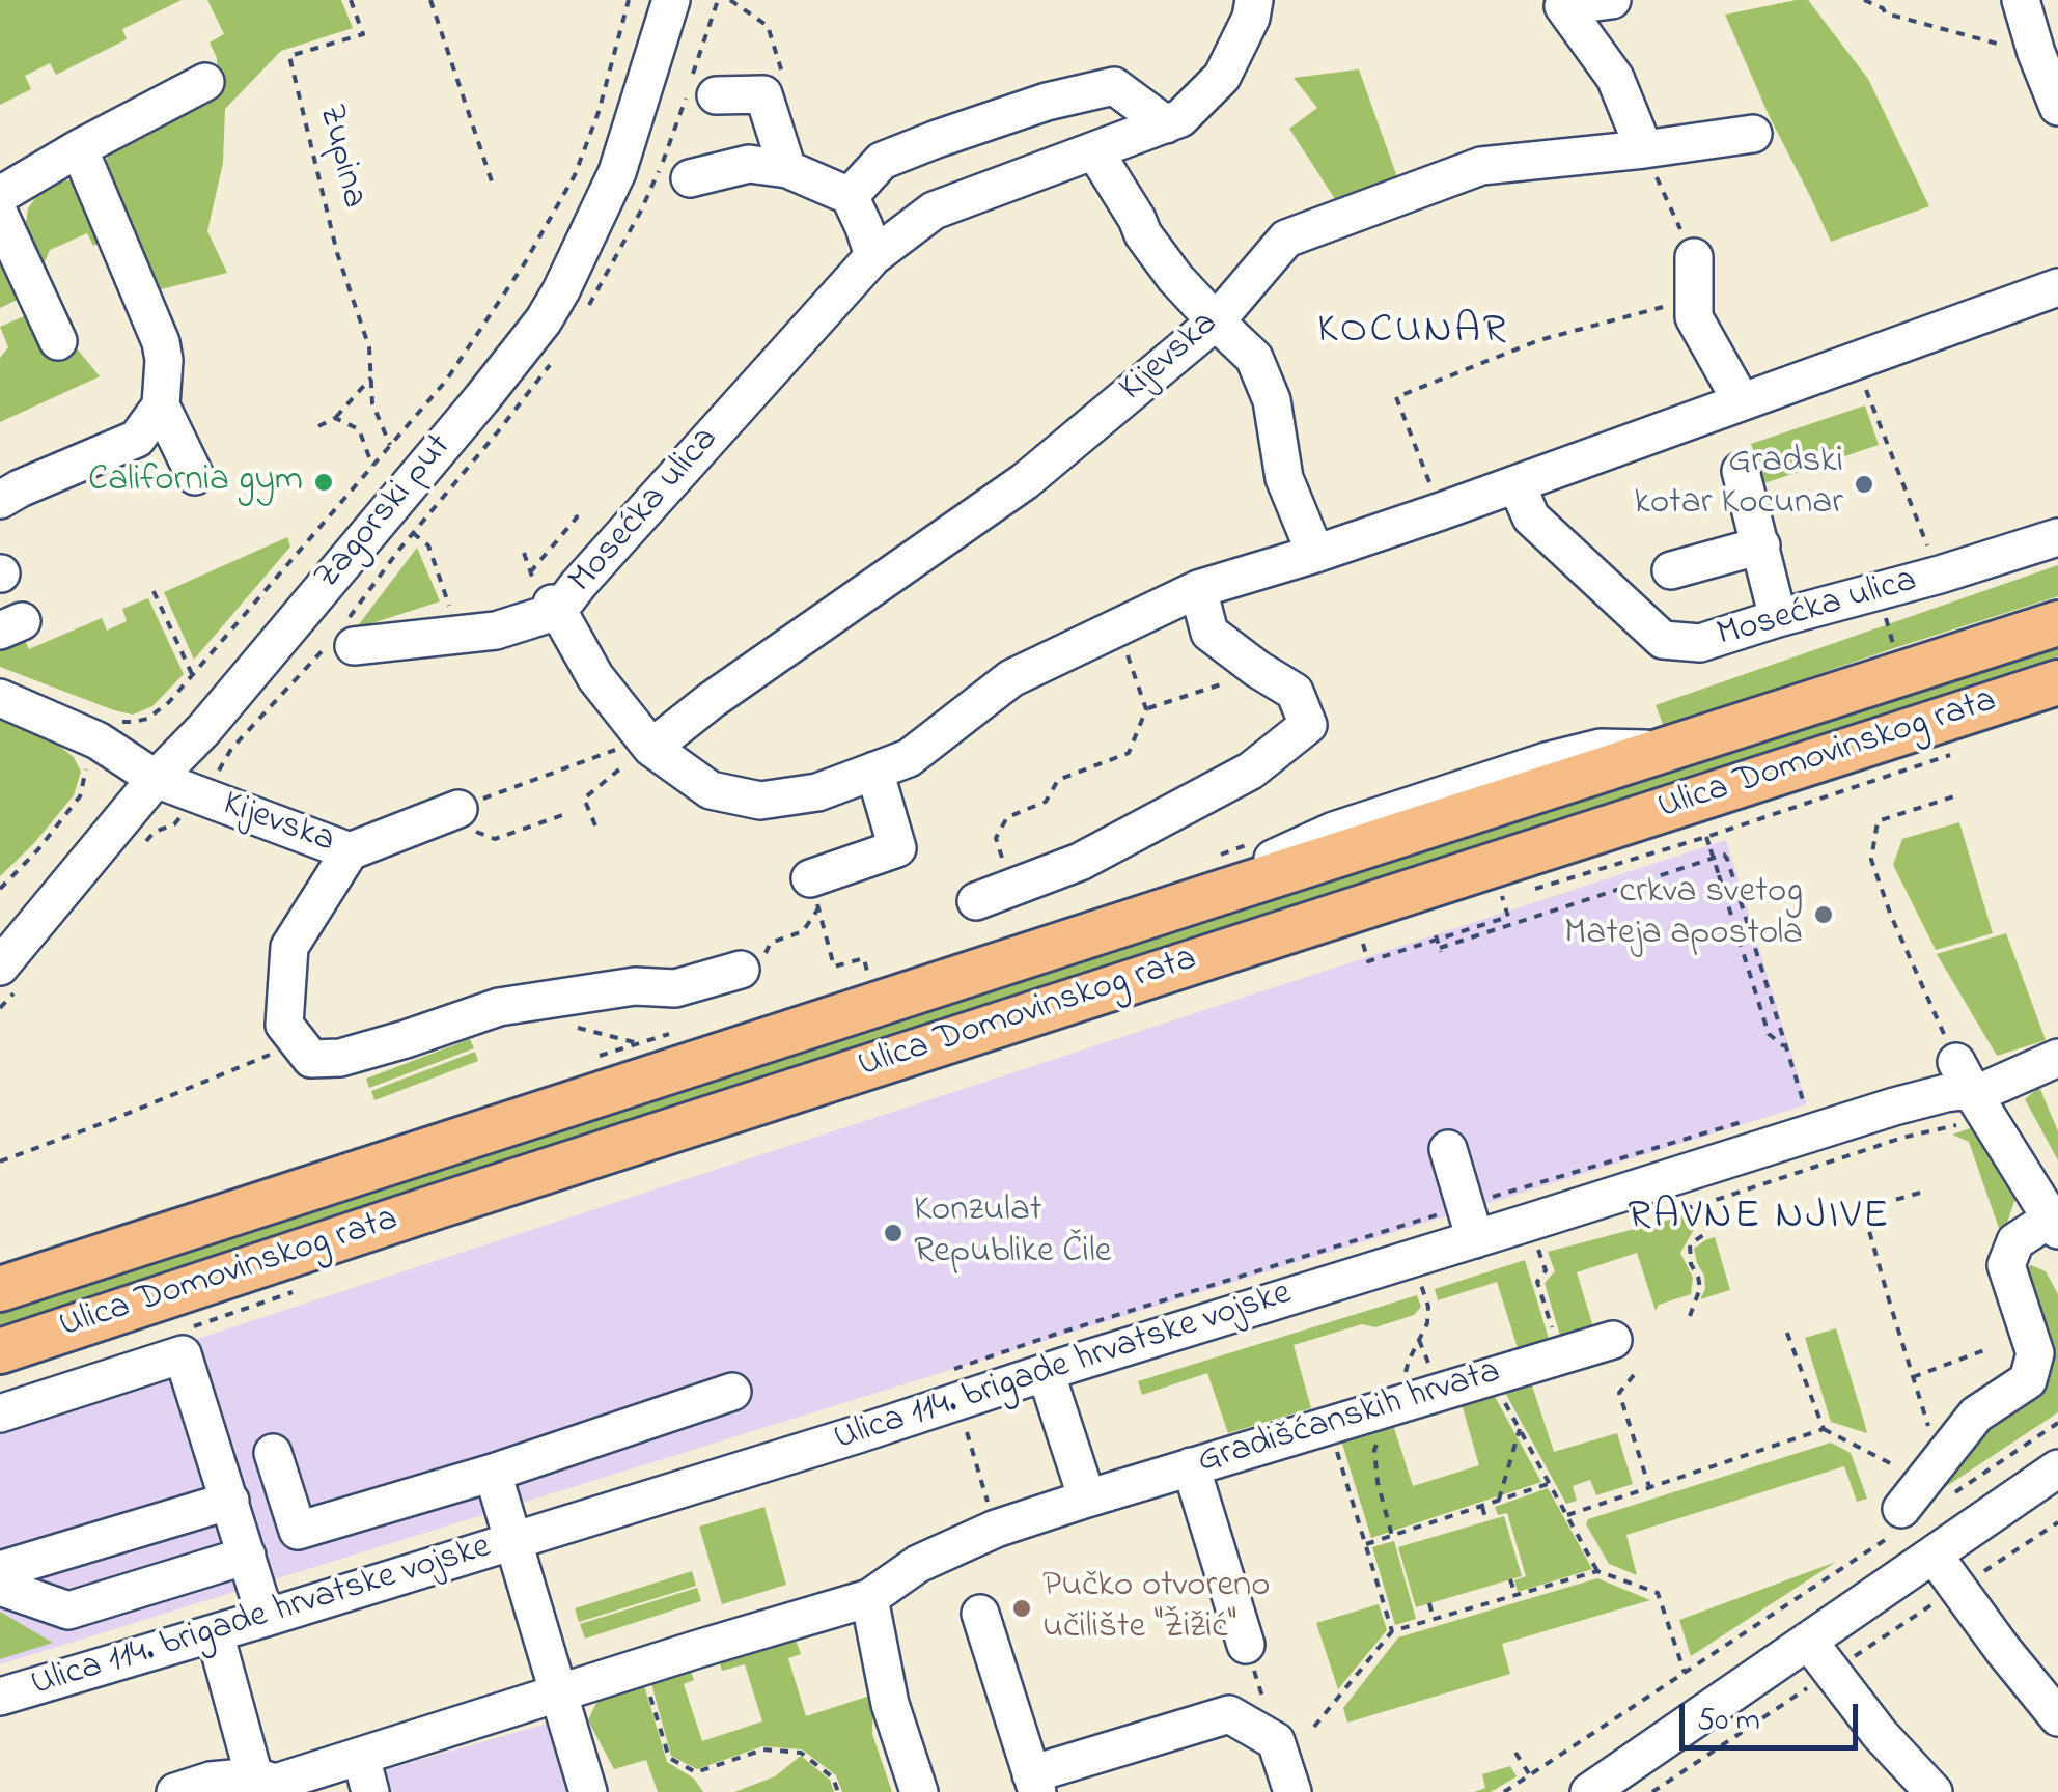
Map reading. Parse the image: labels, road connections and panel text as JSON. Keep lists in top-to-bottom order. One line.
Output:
{"streets":{"main road":["Ulica Domovinskog rata"],"street":["Kijevska","Mosećka ulica","Zagorski put","Ulica 114. brigade hrvatske vojske","Gradišćanskih hrvata"],"path":["Zupina"]},"crossings":[["Kijevska","Mosećka ulica"],["Kijevska","Zagorski put"]],"districts":["KOCUNAR","RAVNE NJIVE"],"places":["California gym","Gradski kotar Kocunar","crkva svetog Mateja apostola","Konzulat Republike Čile","Pučko otvoreno učilište \"Žižić\""],"scale_bar":"50 m"}
